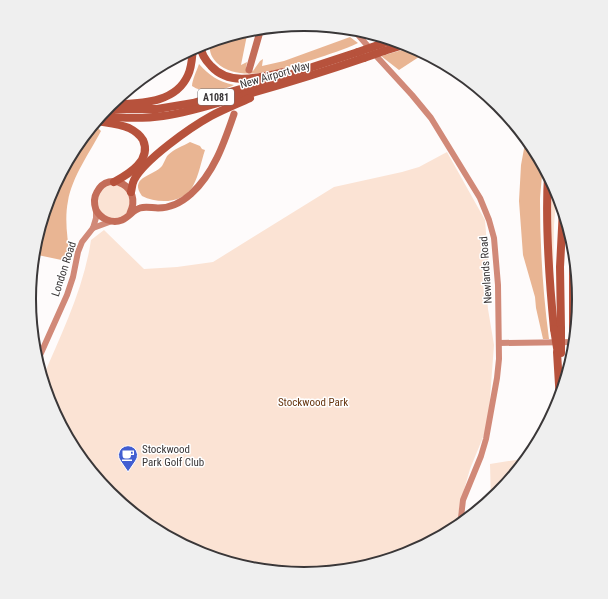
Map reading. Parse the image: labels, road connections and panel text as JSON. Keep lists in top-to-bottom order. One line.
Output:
{"streets":{"highway":["New Airport Way","A1081"],"street":["London Road","Newlands Road"]},"crossings":[["New Airport Way","A1081"],["A1081","London Road"]],"parks":["Stockwood Park"],"places":{"cafe":["Stockwood Park Golf Club"]}}
